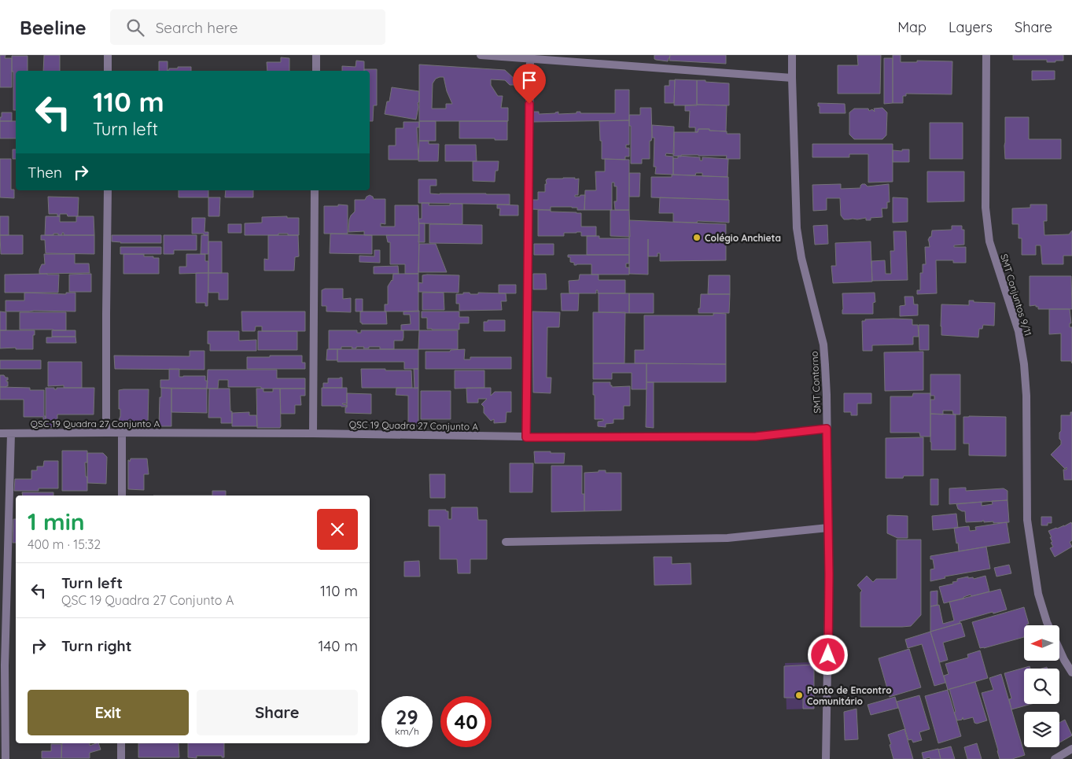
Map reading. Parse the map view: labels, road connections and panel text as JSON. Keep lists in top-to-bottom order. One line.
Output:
{"streets":{"street":["SMT Conjuntos 9/11","SMT Contorno","QSC 19 Quadra 27 Conjunto A"]},"crossings":[["SMT Contorno","QSC 19 Quadra 27 Conjunto A"]],"places":["Colégio Anchieta","Ponto de Encontro Comunitário"],"north":"left","page":{"header":"Beeline","search":"Search here","nav":["Map","Layers","Share"],"turn":["110 m","Turn left"],"then":"Then","heading":["1 min","400 m · 15:32"],"list":[{"name":"Turn left","note":"QSC 19 Quadra 27 Conjunto A","value":"110 m"},{"name":"Turn right","value":"140 m"}],"buttons":["Exit","Share"],"speed":"29 km/h","limit":"40"}}
